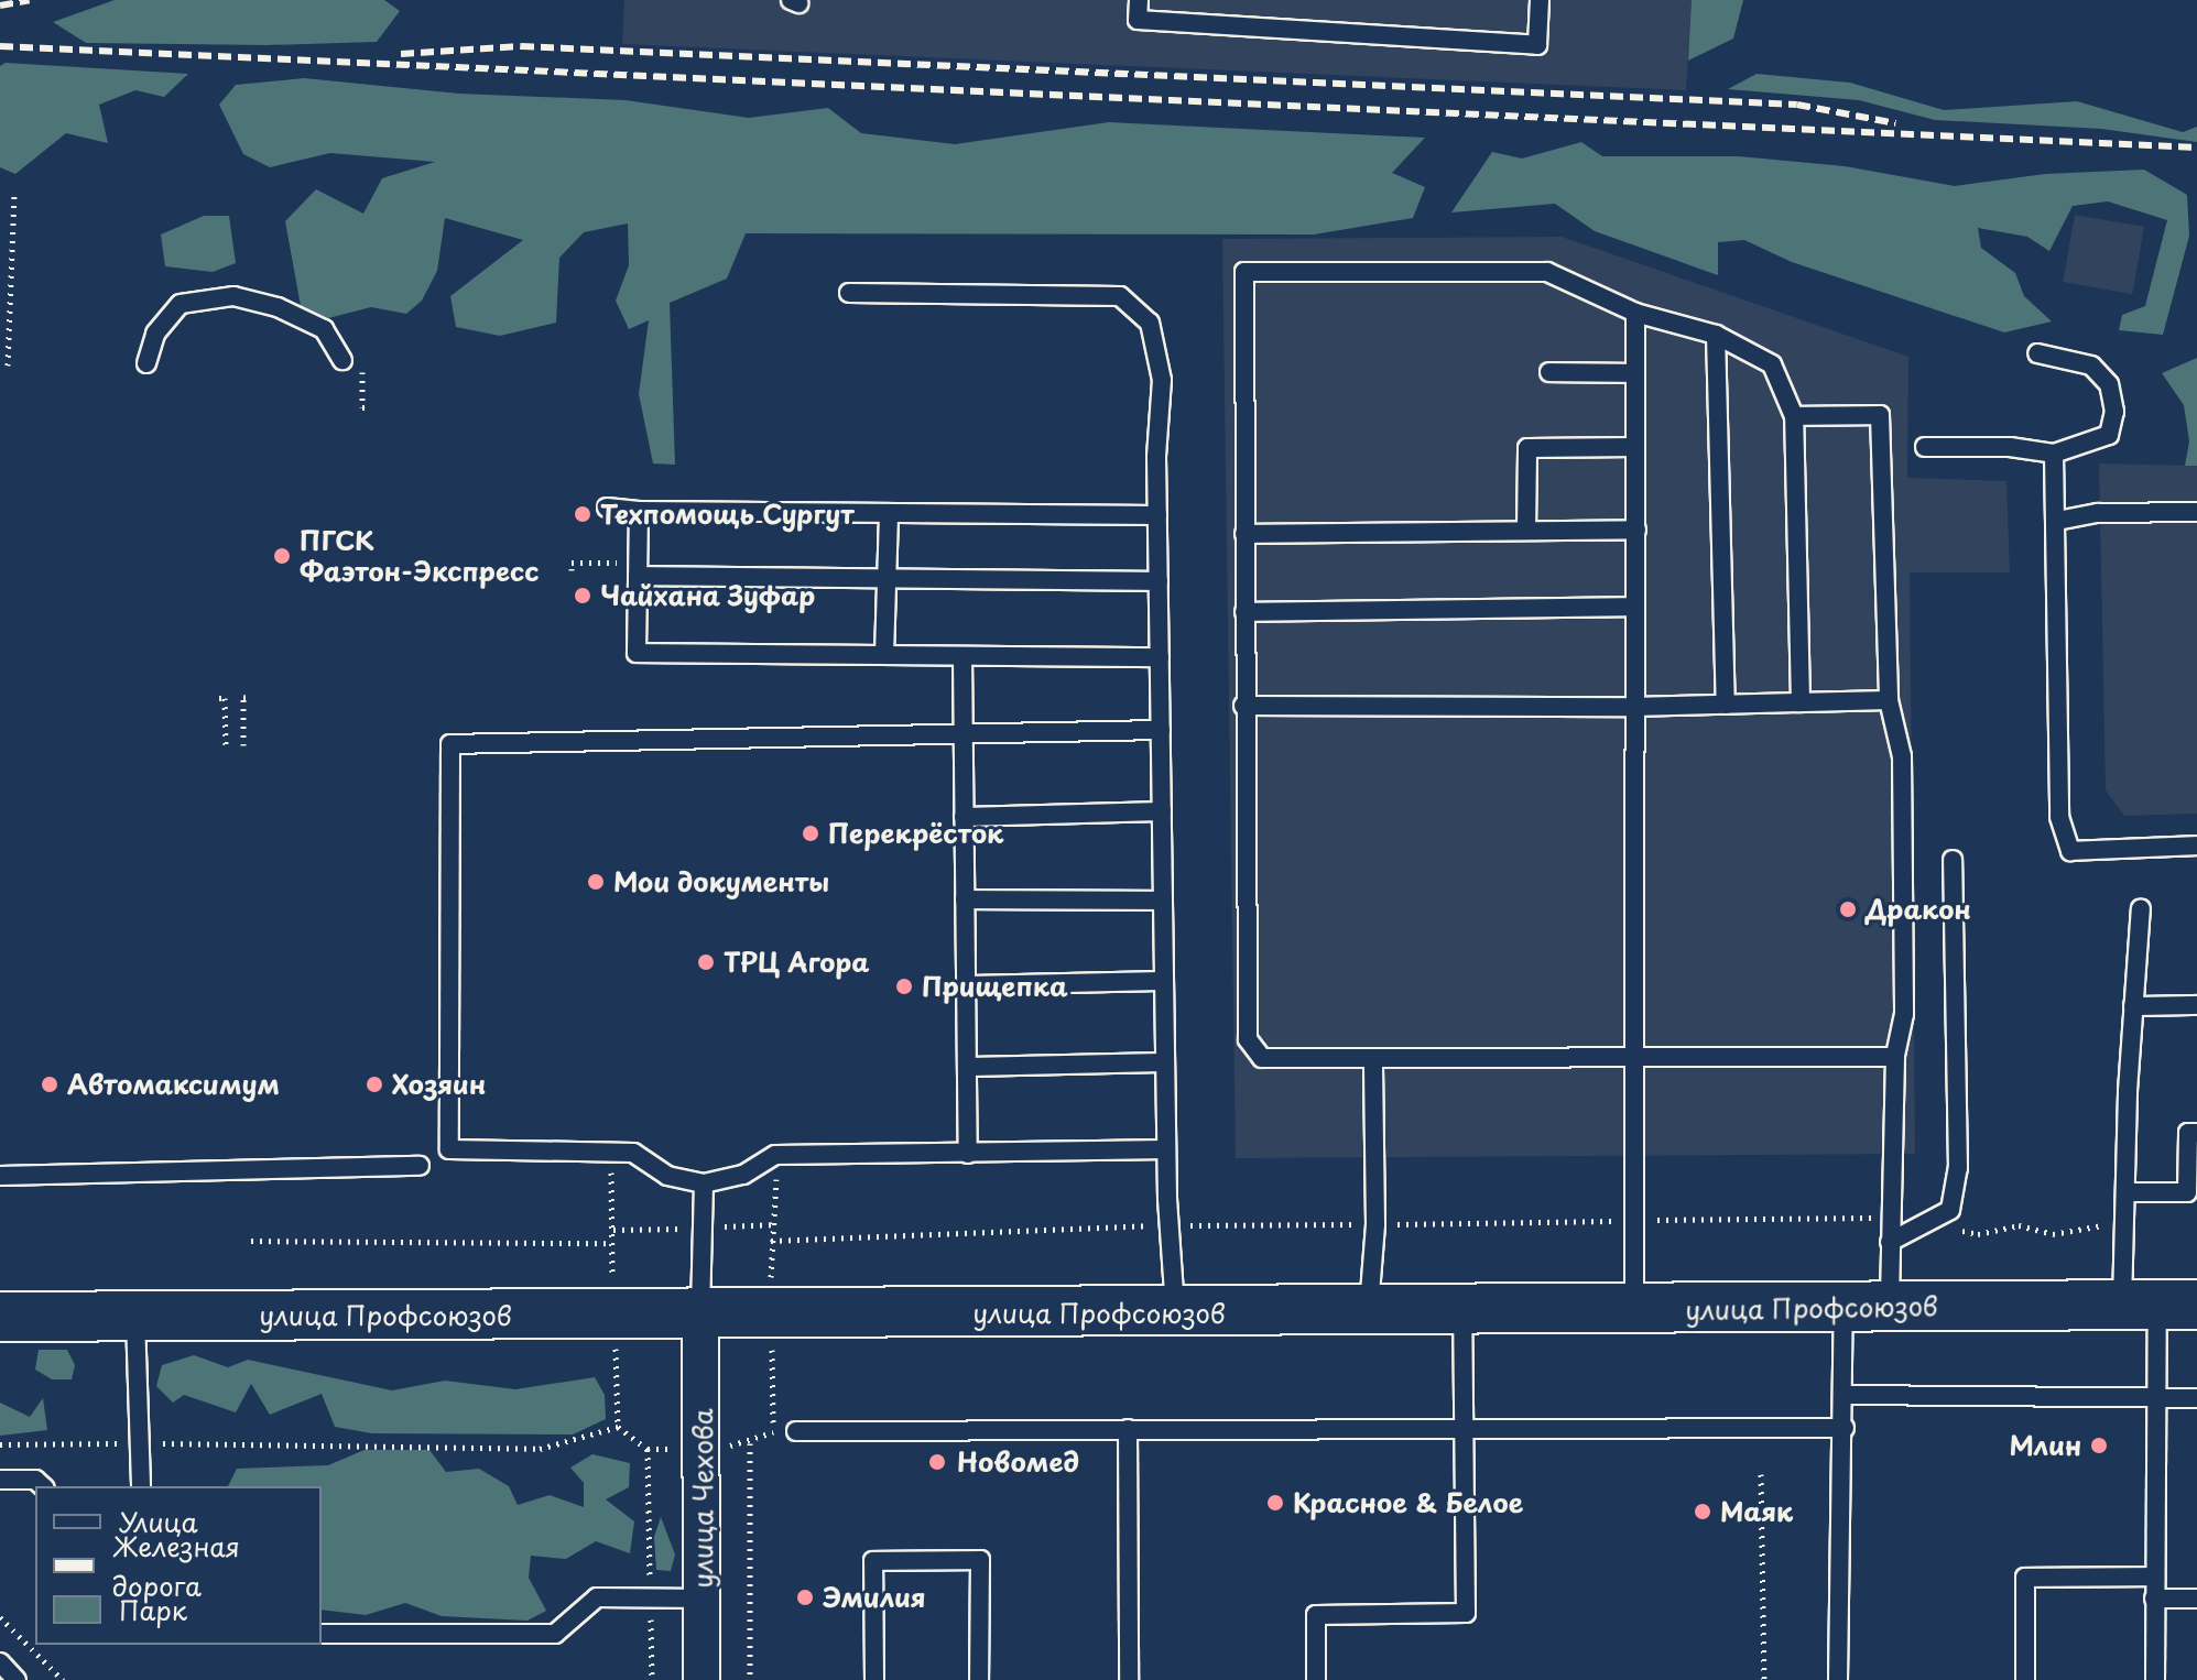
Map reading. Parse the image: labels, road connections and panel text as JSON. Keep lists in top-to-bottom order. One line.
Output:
{"streets":{"main road":["улица Профсоюзов"],"street":["улица Чехова"]},"crossings":[["улица Профсоюзов","улица Чехова"]],"places":["Техпомощь Сургут","ПГСК Фаэтон-Экспресс","Чайхана Зуфар","Перекрёсток","Мои документы","Дракон","ТРЦ Агора","Прищепка","Автомаксимум","Хозяин","Млин","Новомед","Красное & Белое","Маяк","Эмилия"],"legend":["Улица","Железная дорога","Парк"]}
